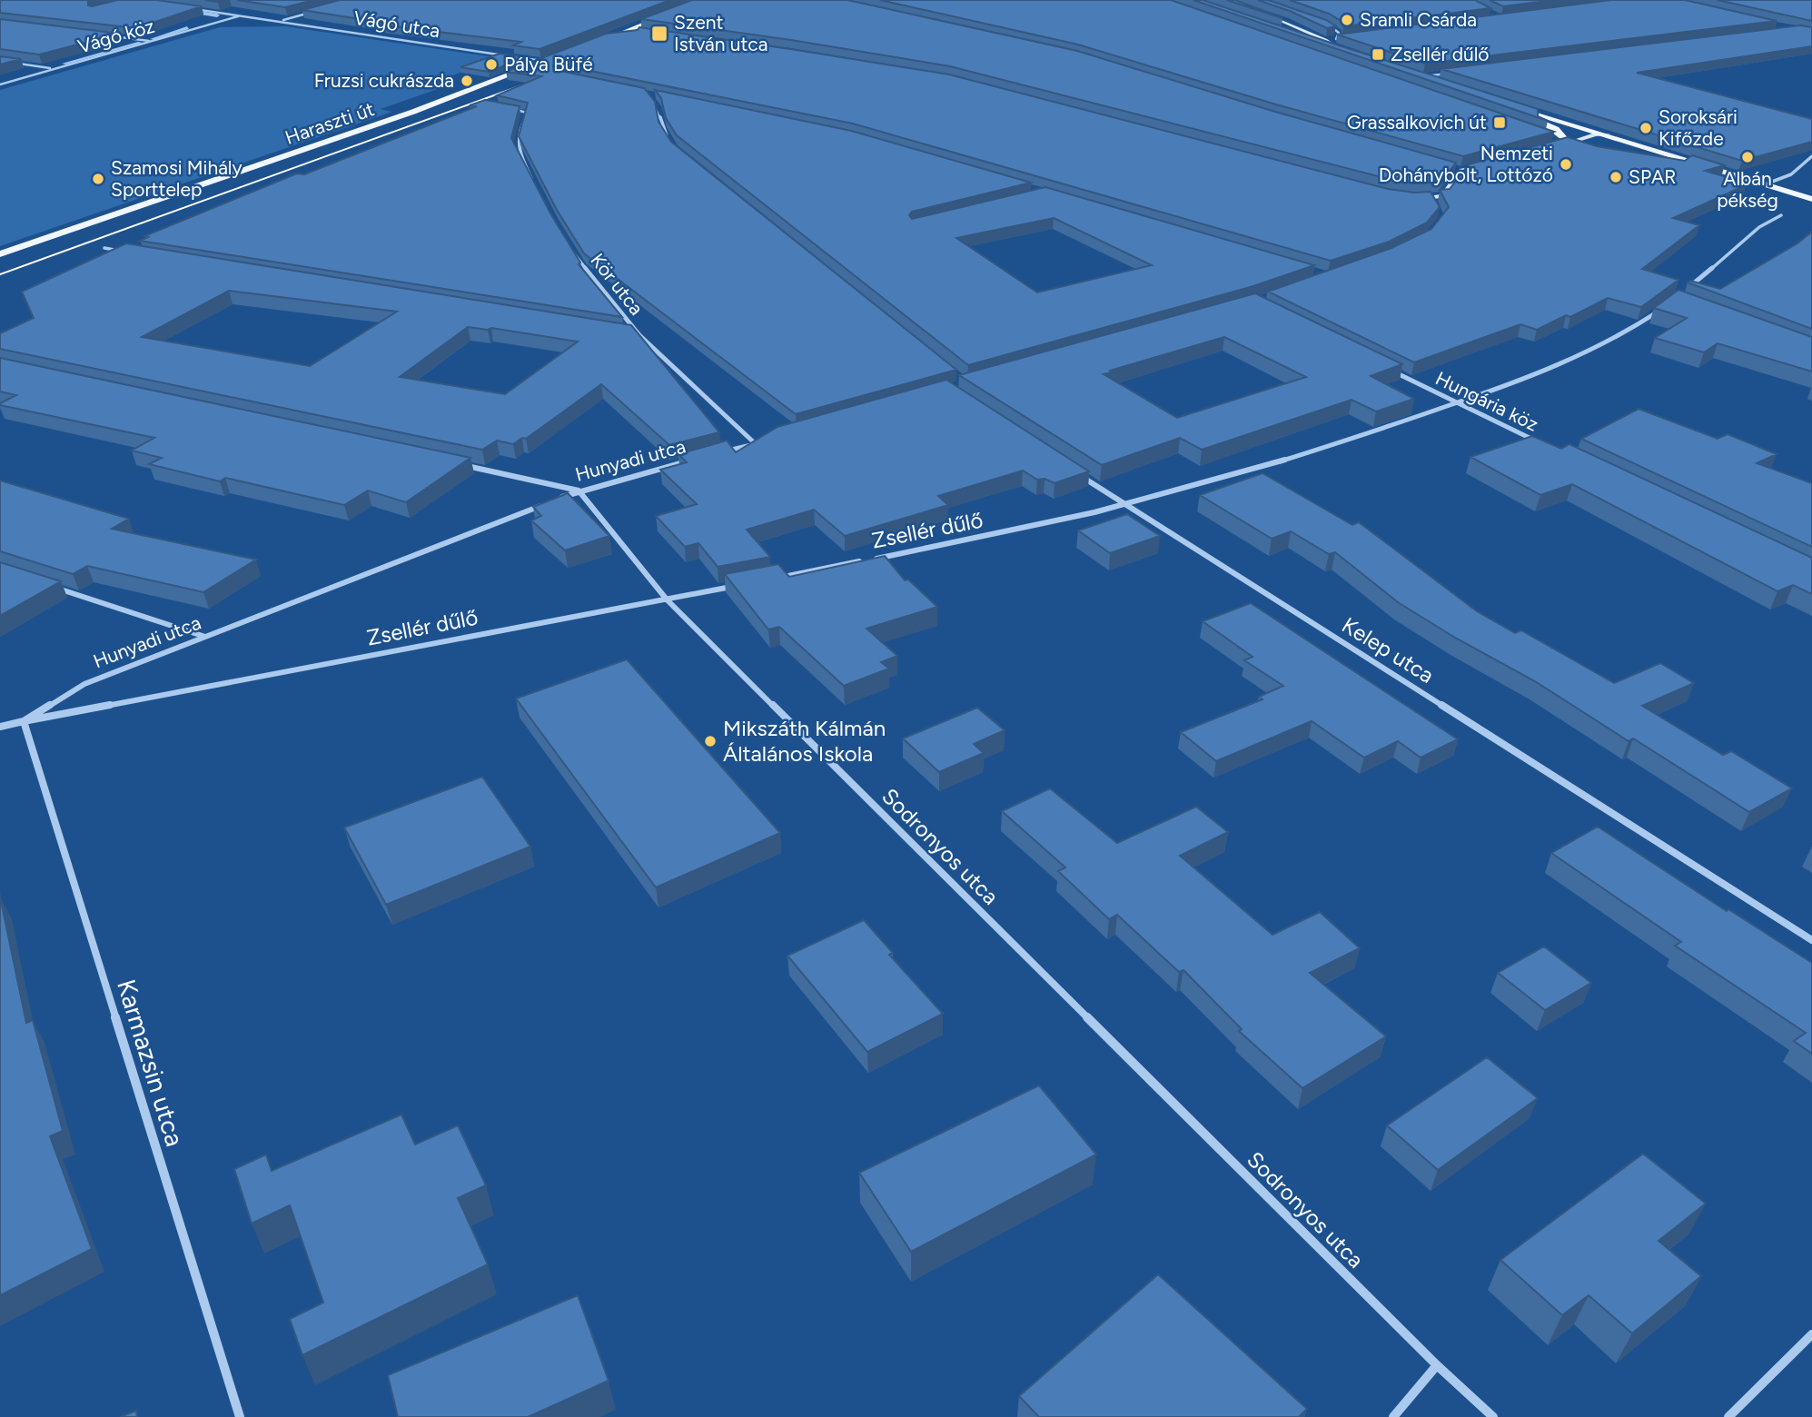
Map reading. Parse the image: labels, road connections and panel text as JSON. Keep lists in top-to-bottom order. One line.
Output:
{"streets":{"main road":["Haraszti út"],"street":["Vágó utca","Vágó köz","Kör utca","Hungária köz","Hunyadi utca","Zsellér dűlő","Kelep utca","Sodronyos utca","Karmazsin utca"]},"crossings":[["Vágó utca","Vágó köz"],["Vágó utca","Haraszti út"],["Kör utca","Hunyadi utca"],["Hungária köz","Zsellér dűlő"],["Hunyadi utca","Zsellér dűlő"],["Hunyadi utca","Sodronyos utca"],["Hunyadi utca","Karmazsin utca"],["Zsellér dűlő","Kelep utca"],["Zsellér dűlő","Sodronyos utca"],["Zsellér dűlő","Karmazsin utca"]],"places":{"other":["Sramli Csárda","Pálya Büfé","Fruzsi cukrászda","Soroksári Kifőzde","Albán pékség","Nemzeti Dohánybolt, Lottózó","SPAR","Szamosi Mihály Sporttelep","Mikszáth Kálmán Általános Iskola"],"transit":["Szent István utca","Zsellér dűlő","Grassalkovich út"]}}
